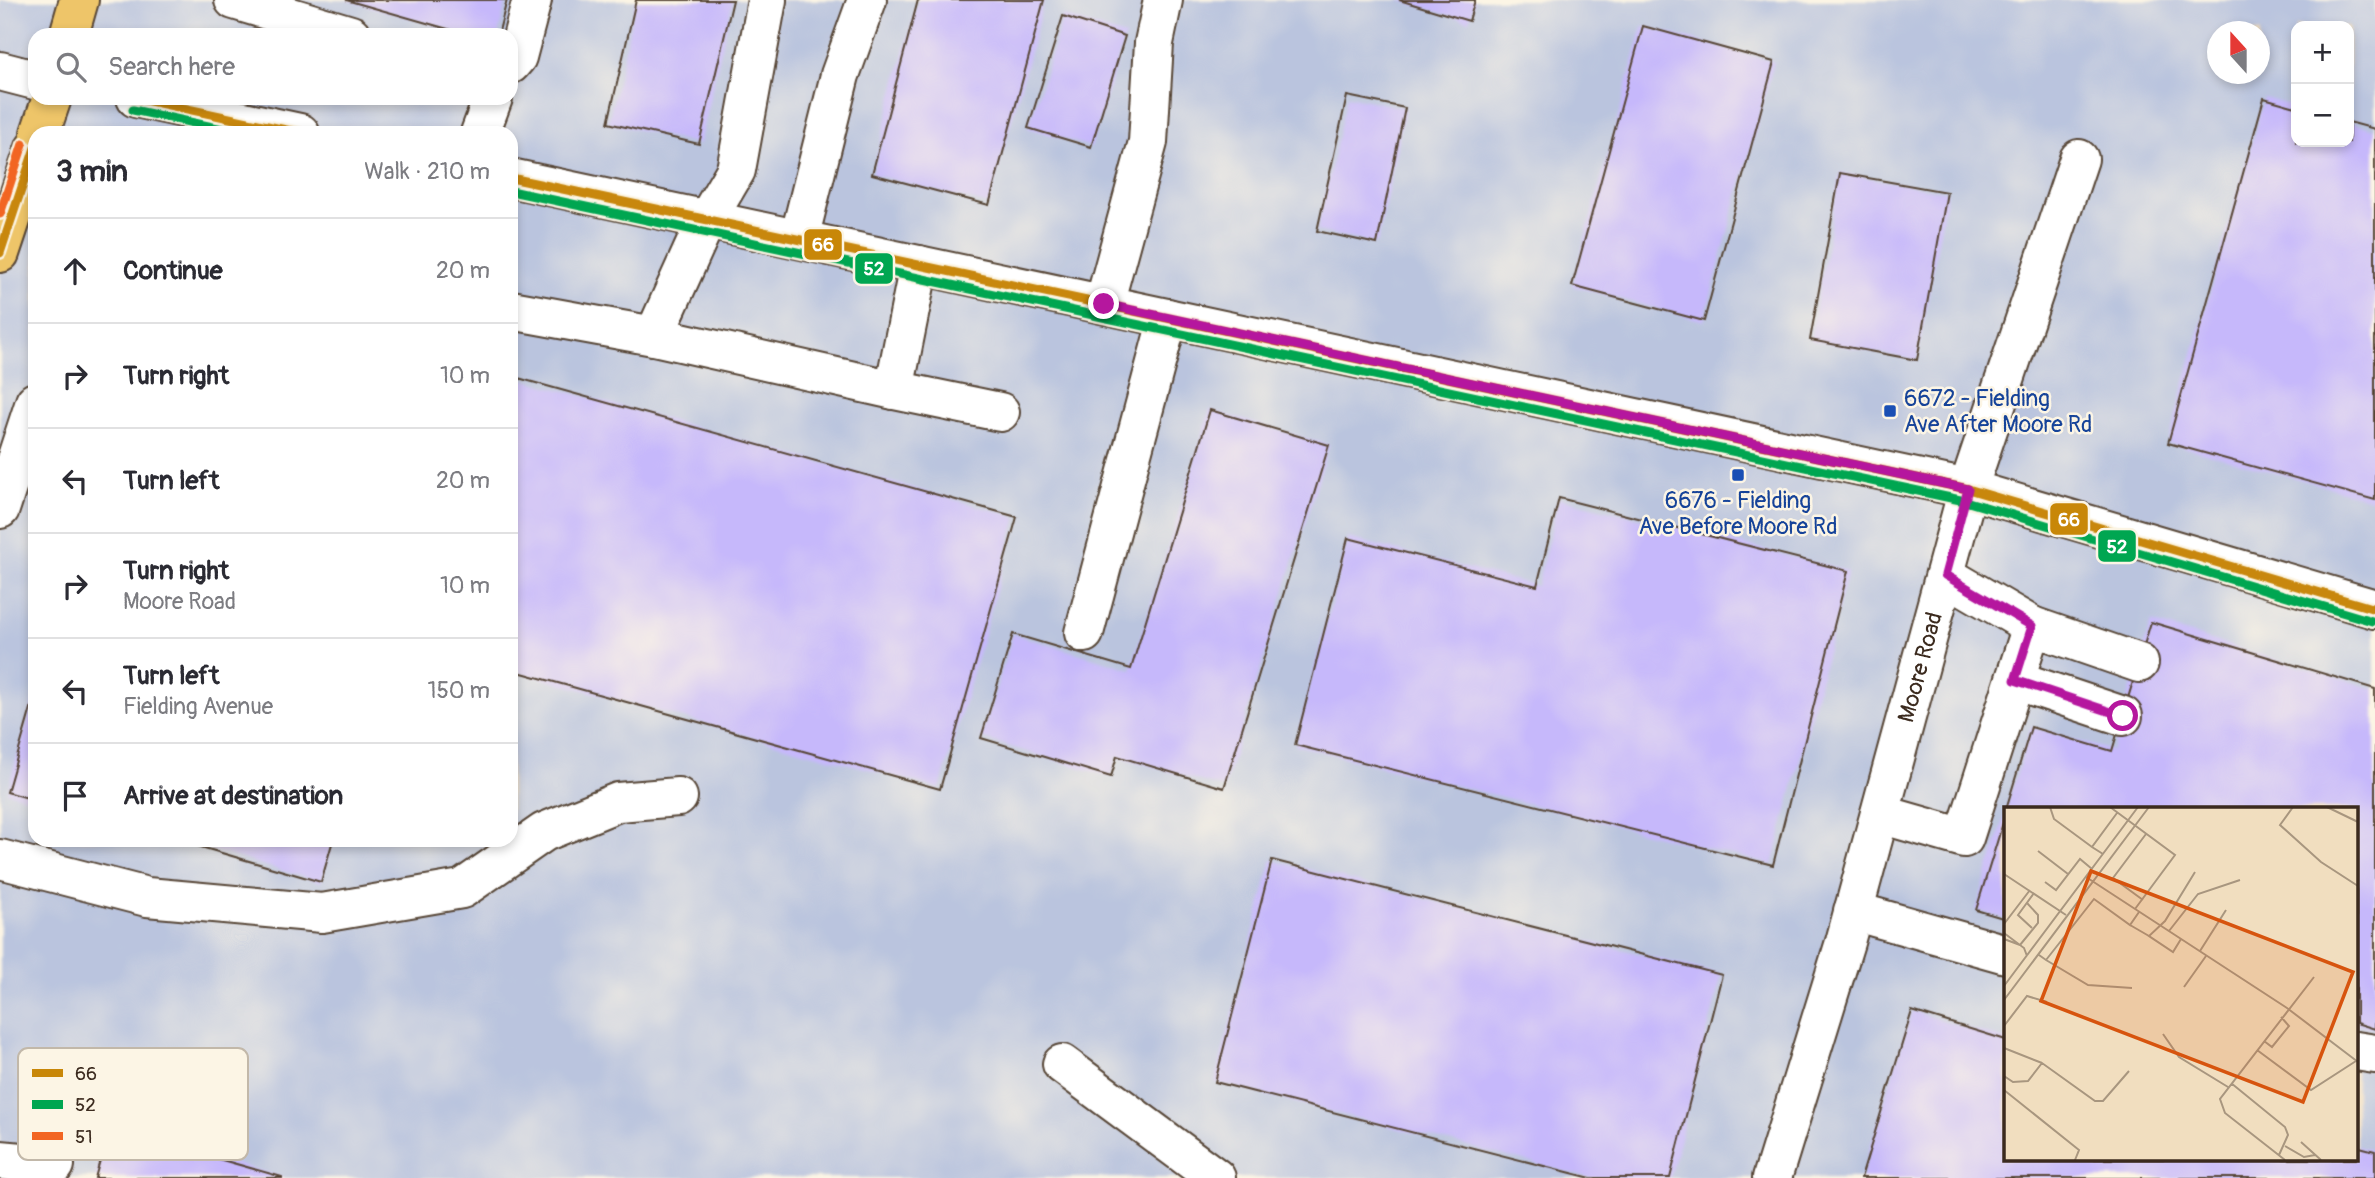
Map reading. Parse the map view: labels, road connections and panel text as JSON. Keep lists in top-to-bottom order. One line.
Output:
{"streets":{"street":["Moore Road"]},"places":{"transit":["6672 - Fielding Ave After Moore Rd","6676 - Fielding Ave Before Moore Rd"]},"lines":["transit line 66","transit line 52","transit line 51"],"legend":["66","52","51"],"north":"top","page":{"map_buttons":["+","−"],"search":"Search here","heading":["3 min","Walk · 210 m"],"list":[["Continue","20 m"],["Turn right","10 m"],["Turn left","20 m"],["Turn right","Moore Road","10 m"],["Turn left","Fielding Avenue","150 m"],"Arrive at destination"]}}
